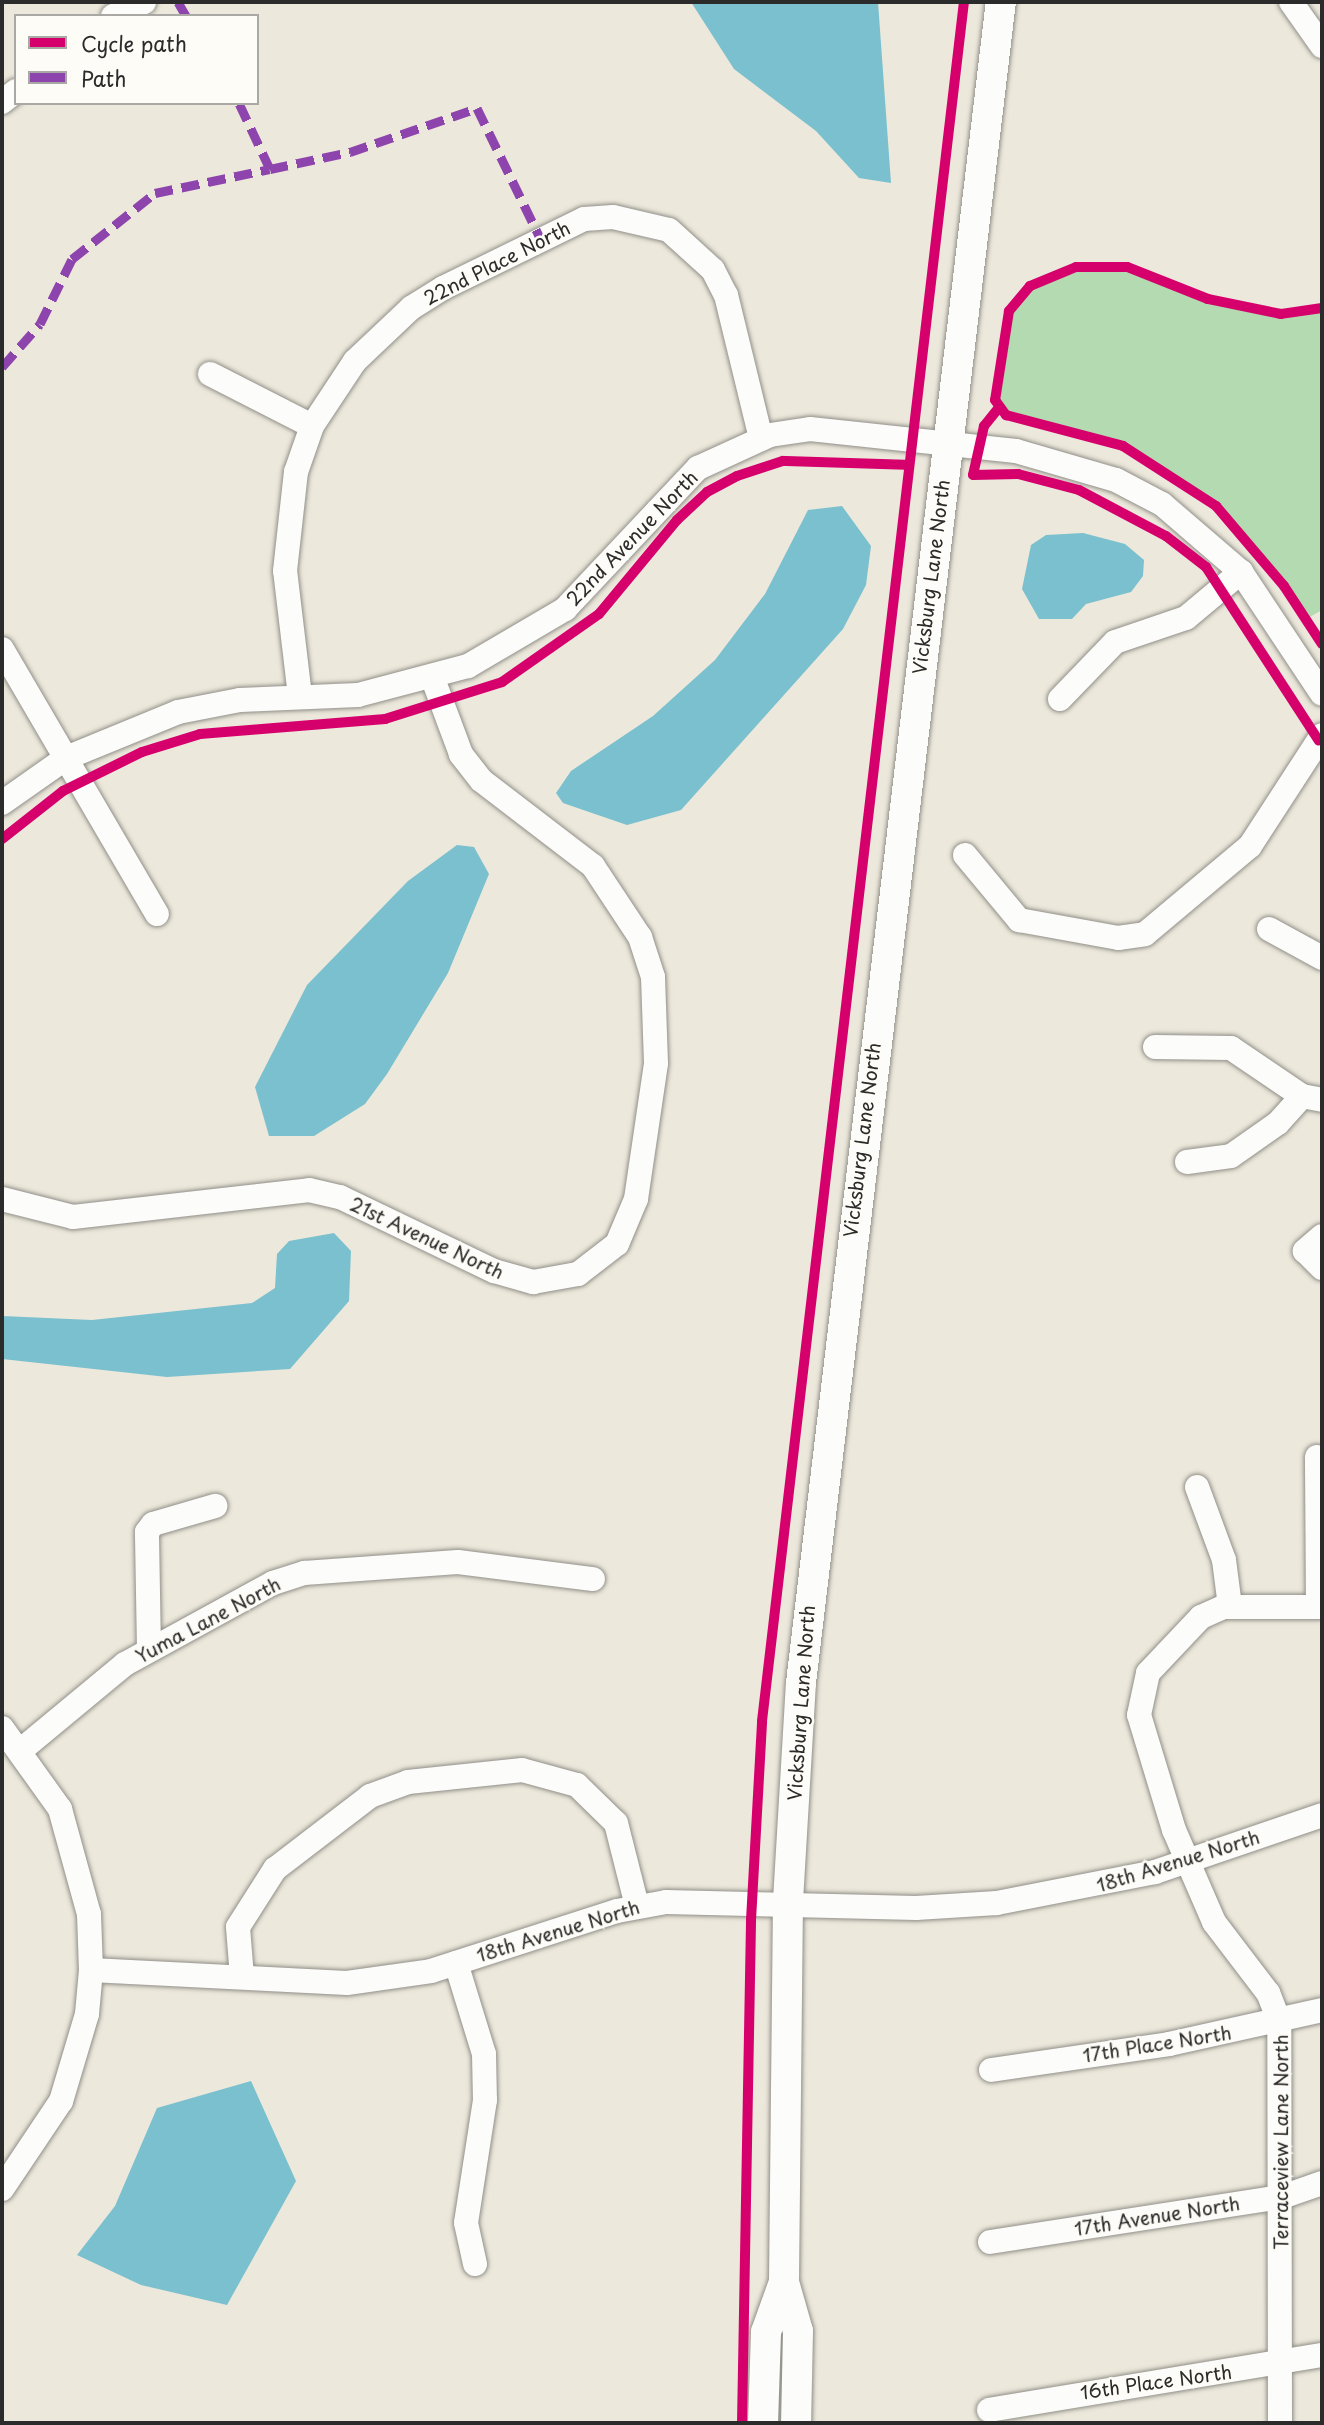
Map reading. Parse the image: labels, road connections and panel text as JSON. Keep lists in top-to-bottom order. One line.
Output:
{"streets":{"main road":["Vicksburg Lane North"],"street":["22nd Place North","22nd Avenue North","21st Avenue North","Yuma Lane North","18th Avenue North","17th Place North","Terraceview Lane North","17th Avenue North","16th Place North"]},"crossings":[["22nd Place North","22nd Avenue North"],["22nd Avenue North","Vicksburg Lane North"],["22nd Avenue North","21st Avenue North"],["Vicksburg Lane North","18th Avenue North"],["18th Avenue North","Terraceview Lane North"],["17th Place North","Terraceview Lane North"],["Terraceview Lane North","17th Avenue North"],["Terraceview Lane North","16th Place North"]],"legend":["Cycle path","Path"]}
